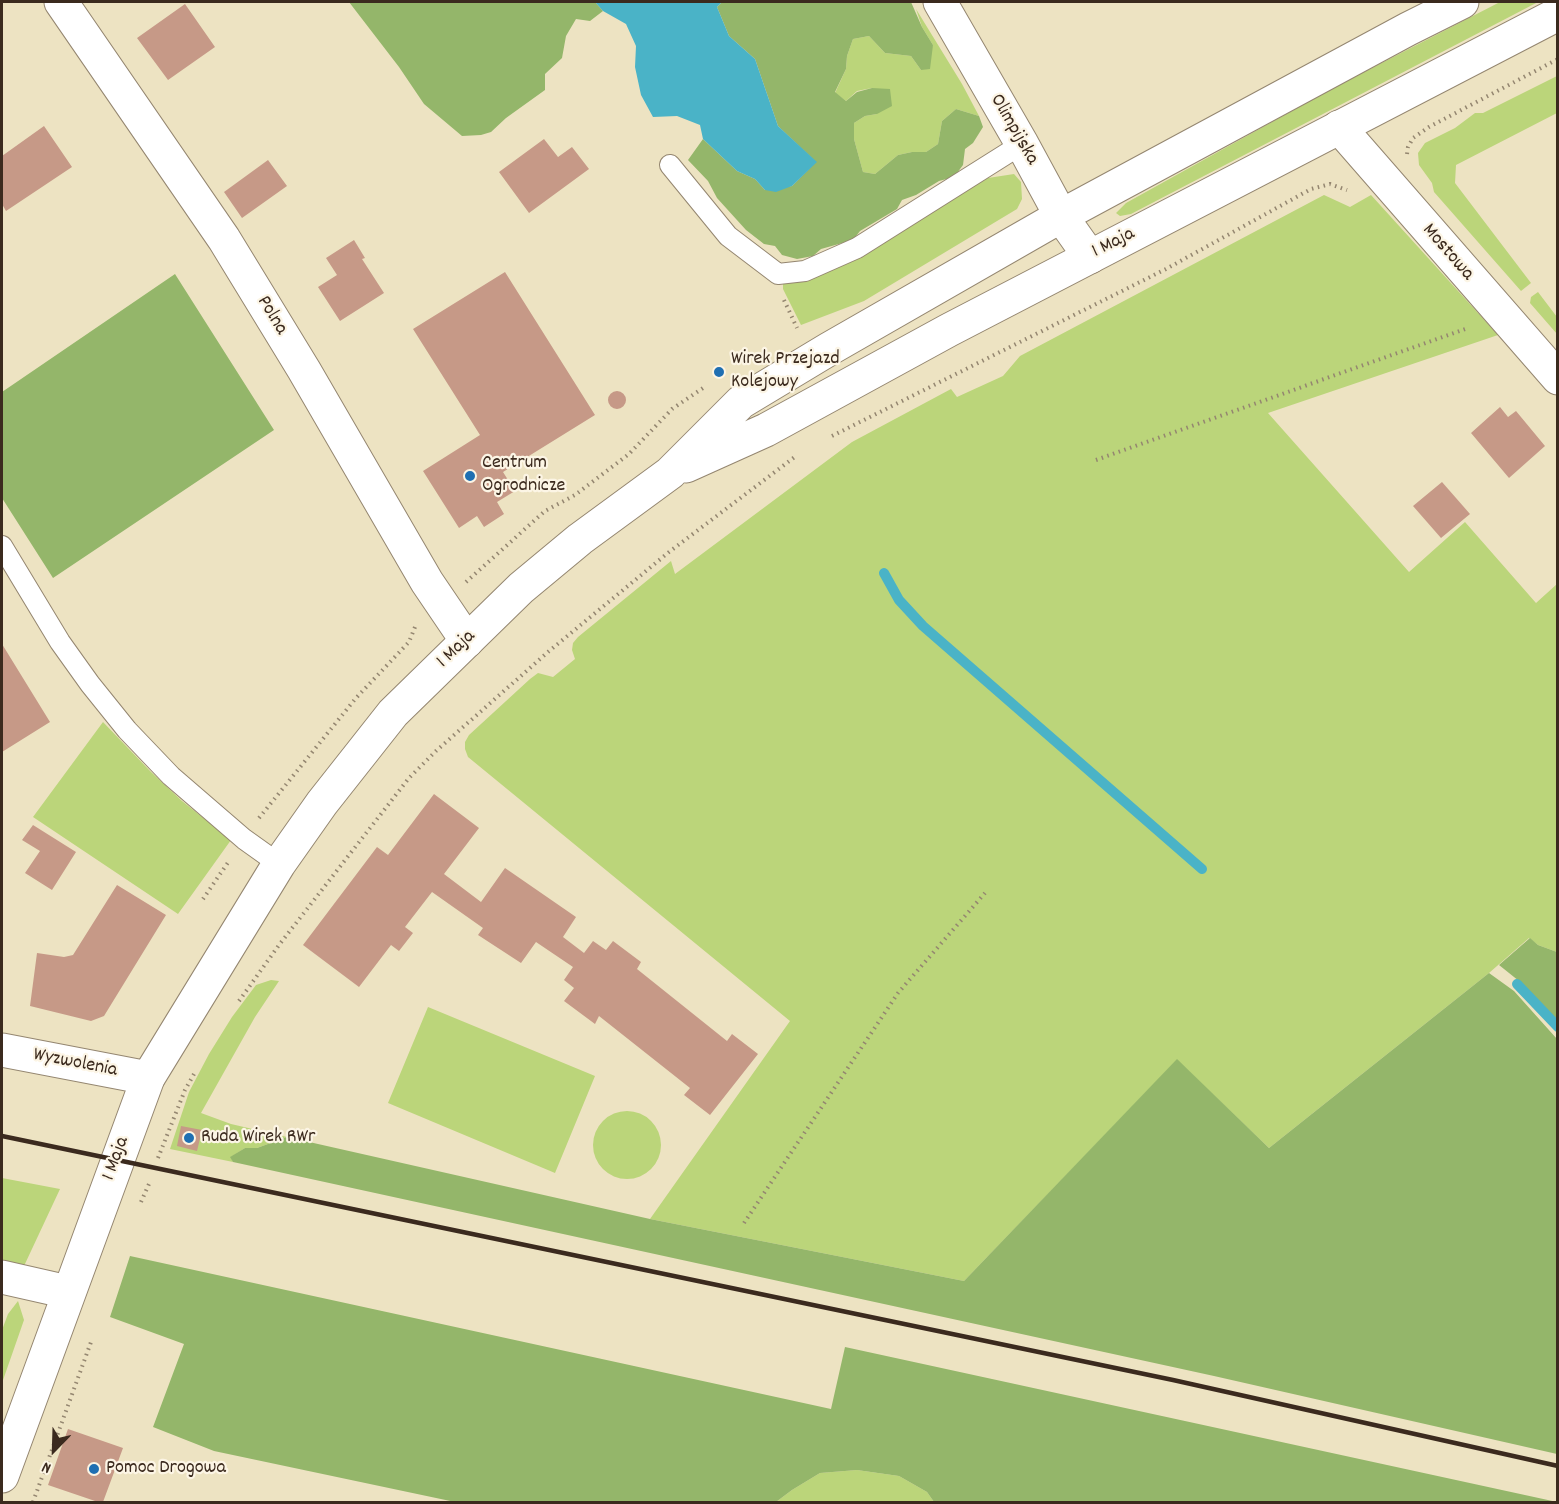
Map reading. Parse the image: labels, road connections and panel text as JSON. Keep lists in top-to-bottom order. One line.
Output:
{"streets":{"main road":["Olimpijska","1 Maja","Mostowa","Polna","Wyzwolenia"]},"crossings":[["Olimpijska","1 Maja"],["1 Maja","Mostowa"],["1 Maja","Polna"],["1 Maja","Wyzwolenia"]],"places":["Wirek Przejazd Kolejowy","Centrum Ogrodnicze","Ruda Wirek RWr","Pomoc Drogowa"],"north":"bottom left"}
